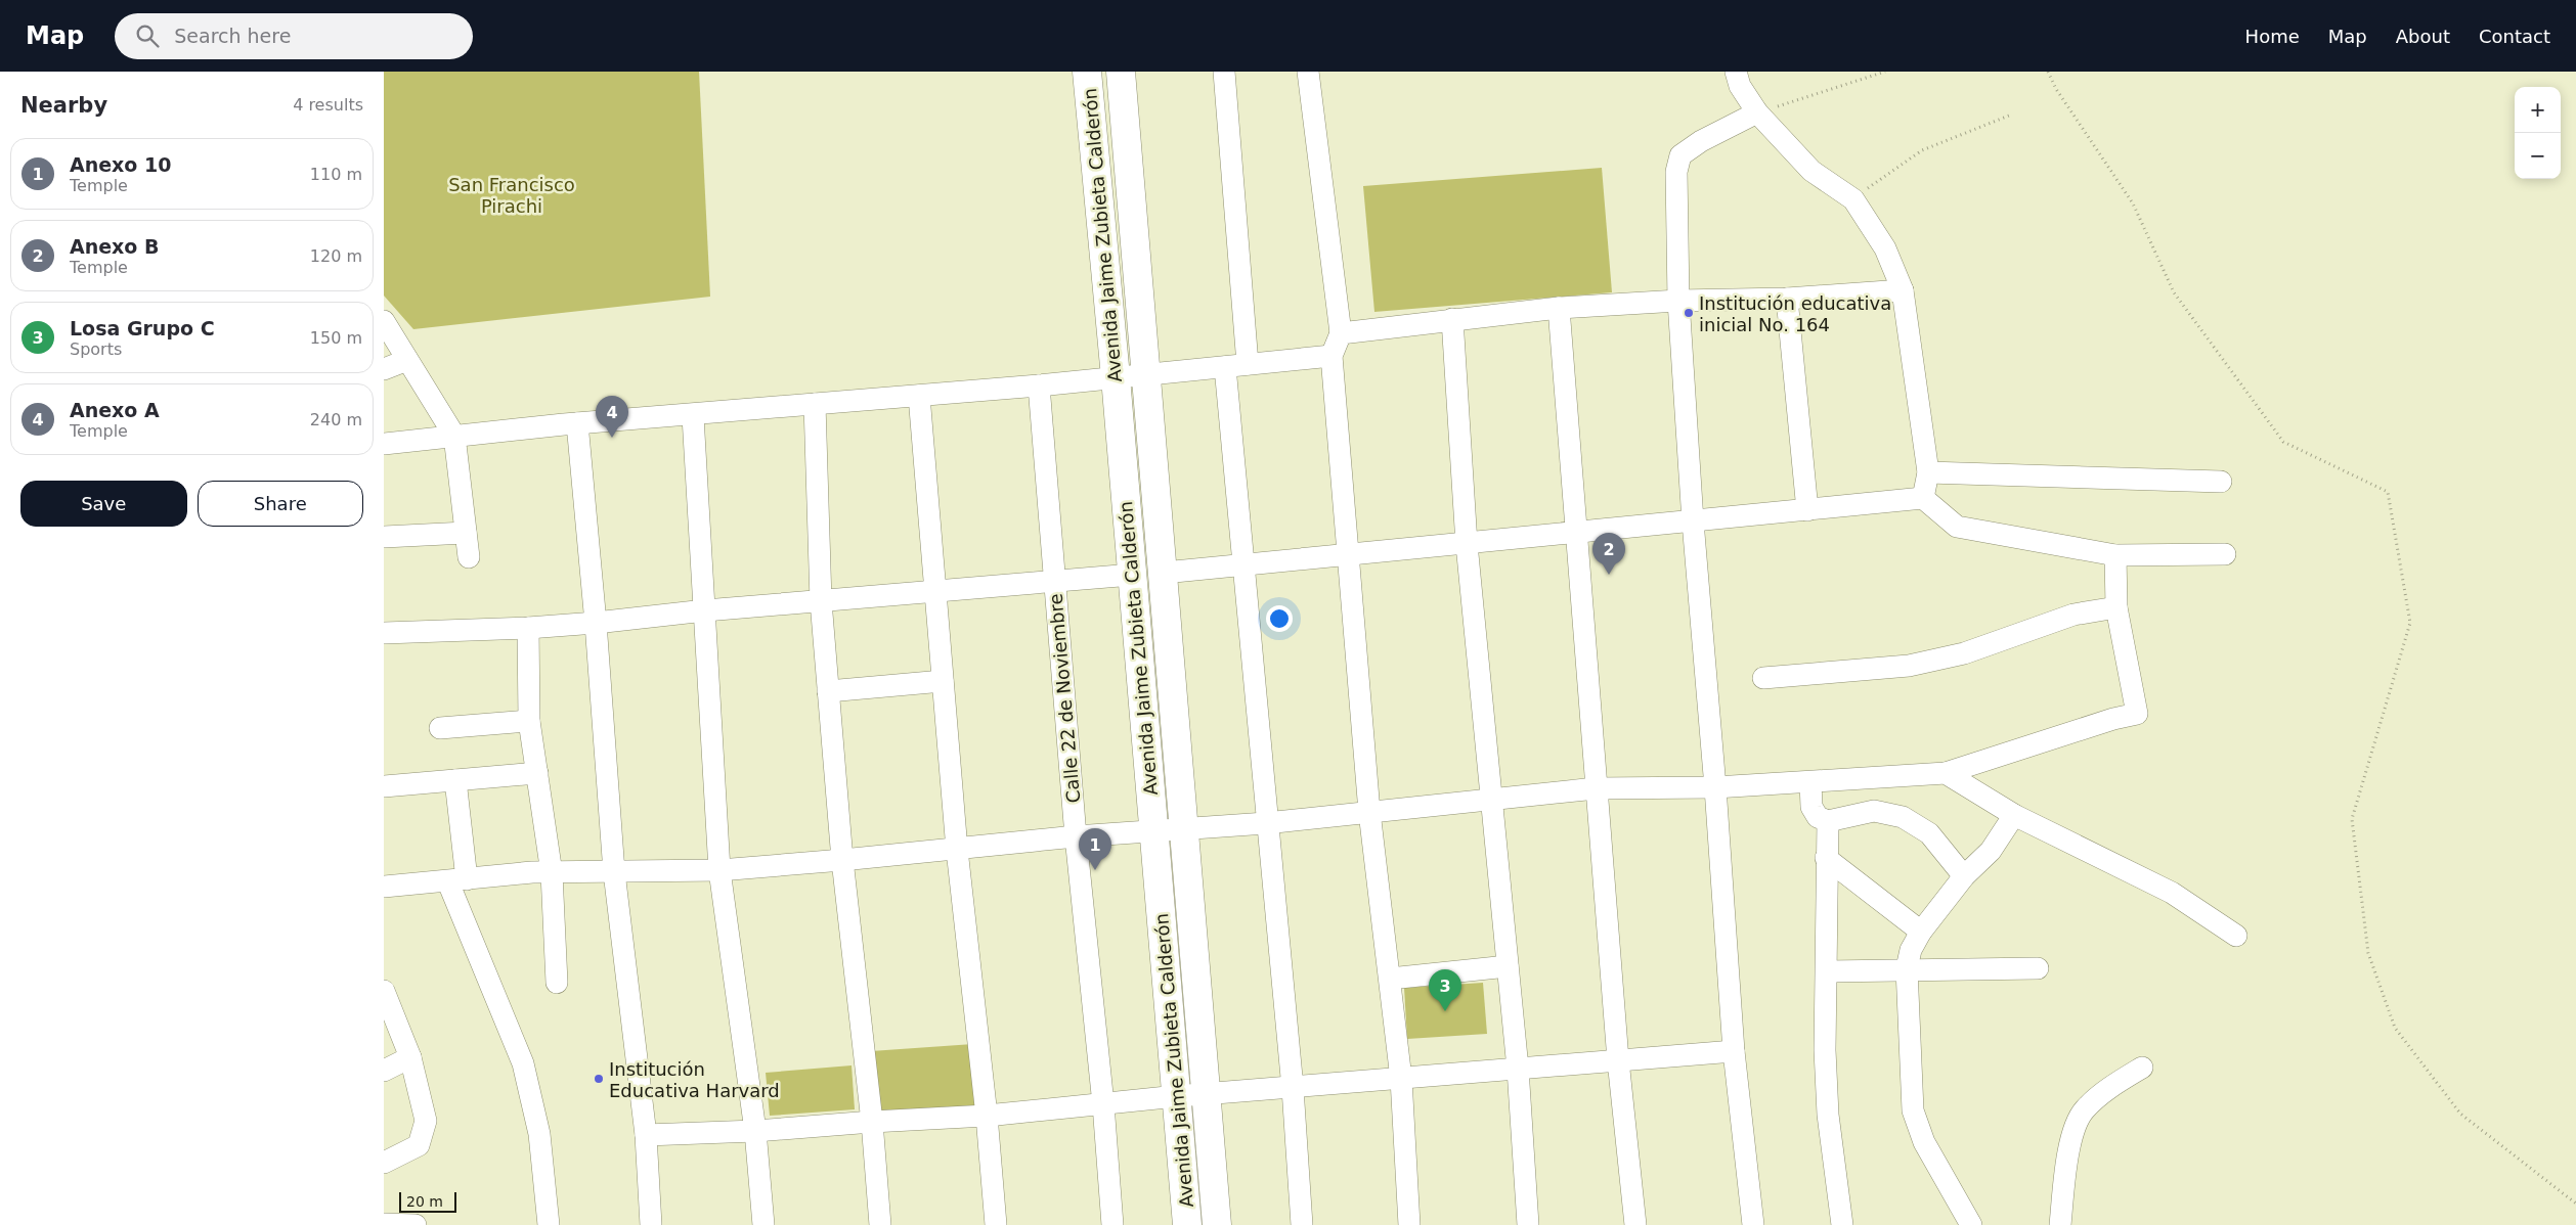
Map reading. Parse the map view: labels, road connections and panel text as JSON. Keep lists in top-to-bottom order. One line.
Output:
{"streets":{"street":["Avenida Jaime Zubieta Calderón","Calle 22 de Noviembre"]},"parks":["San Francisco Pirachi"],"places":["Institución educativa inicial No. 164","Institución Educativa Harvard"],"scale_bar":"20 m","page":{"header":"Map","search":"Search here","nav":["Home","Map","About","Contact"],"heading":["Nearby","4 results"],"map_buttons":["+","−"],"list":[{"mark":"1","name":"Anexo 10","note":"Temple","value":"110 m"},{"mark":"2","name":"Anexo B","note":"Temple","value":"120 m"},{"mark":"3","name":"Losa Grupo C","note":"Sports","value":"150 m"},{"mark":"4","name":"Anexo A","note":"Temple","value":"240 m"}],"pins":["4","2","1","3"],"buttons":["Save","Share"],"scale":"20 m"}}
